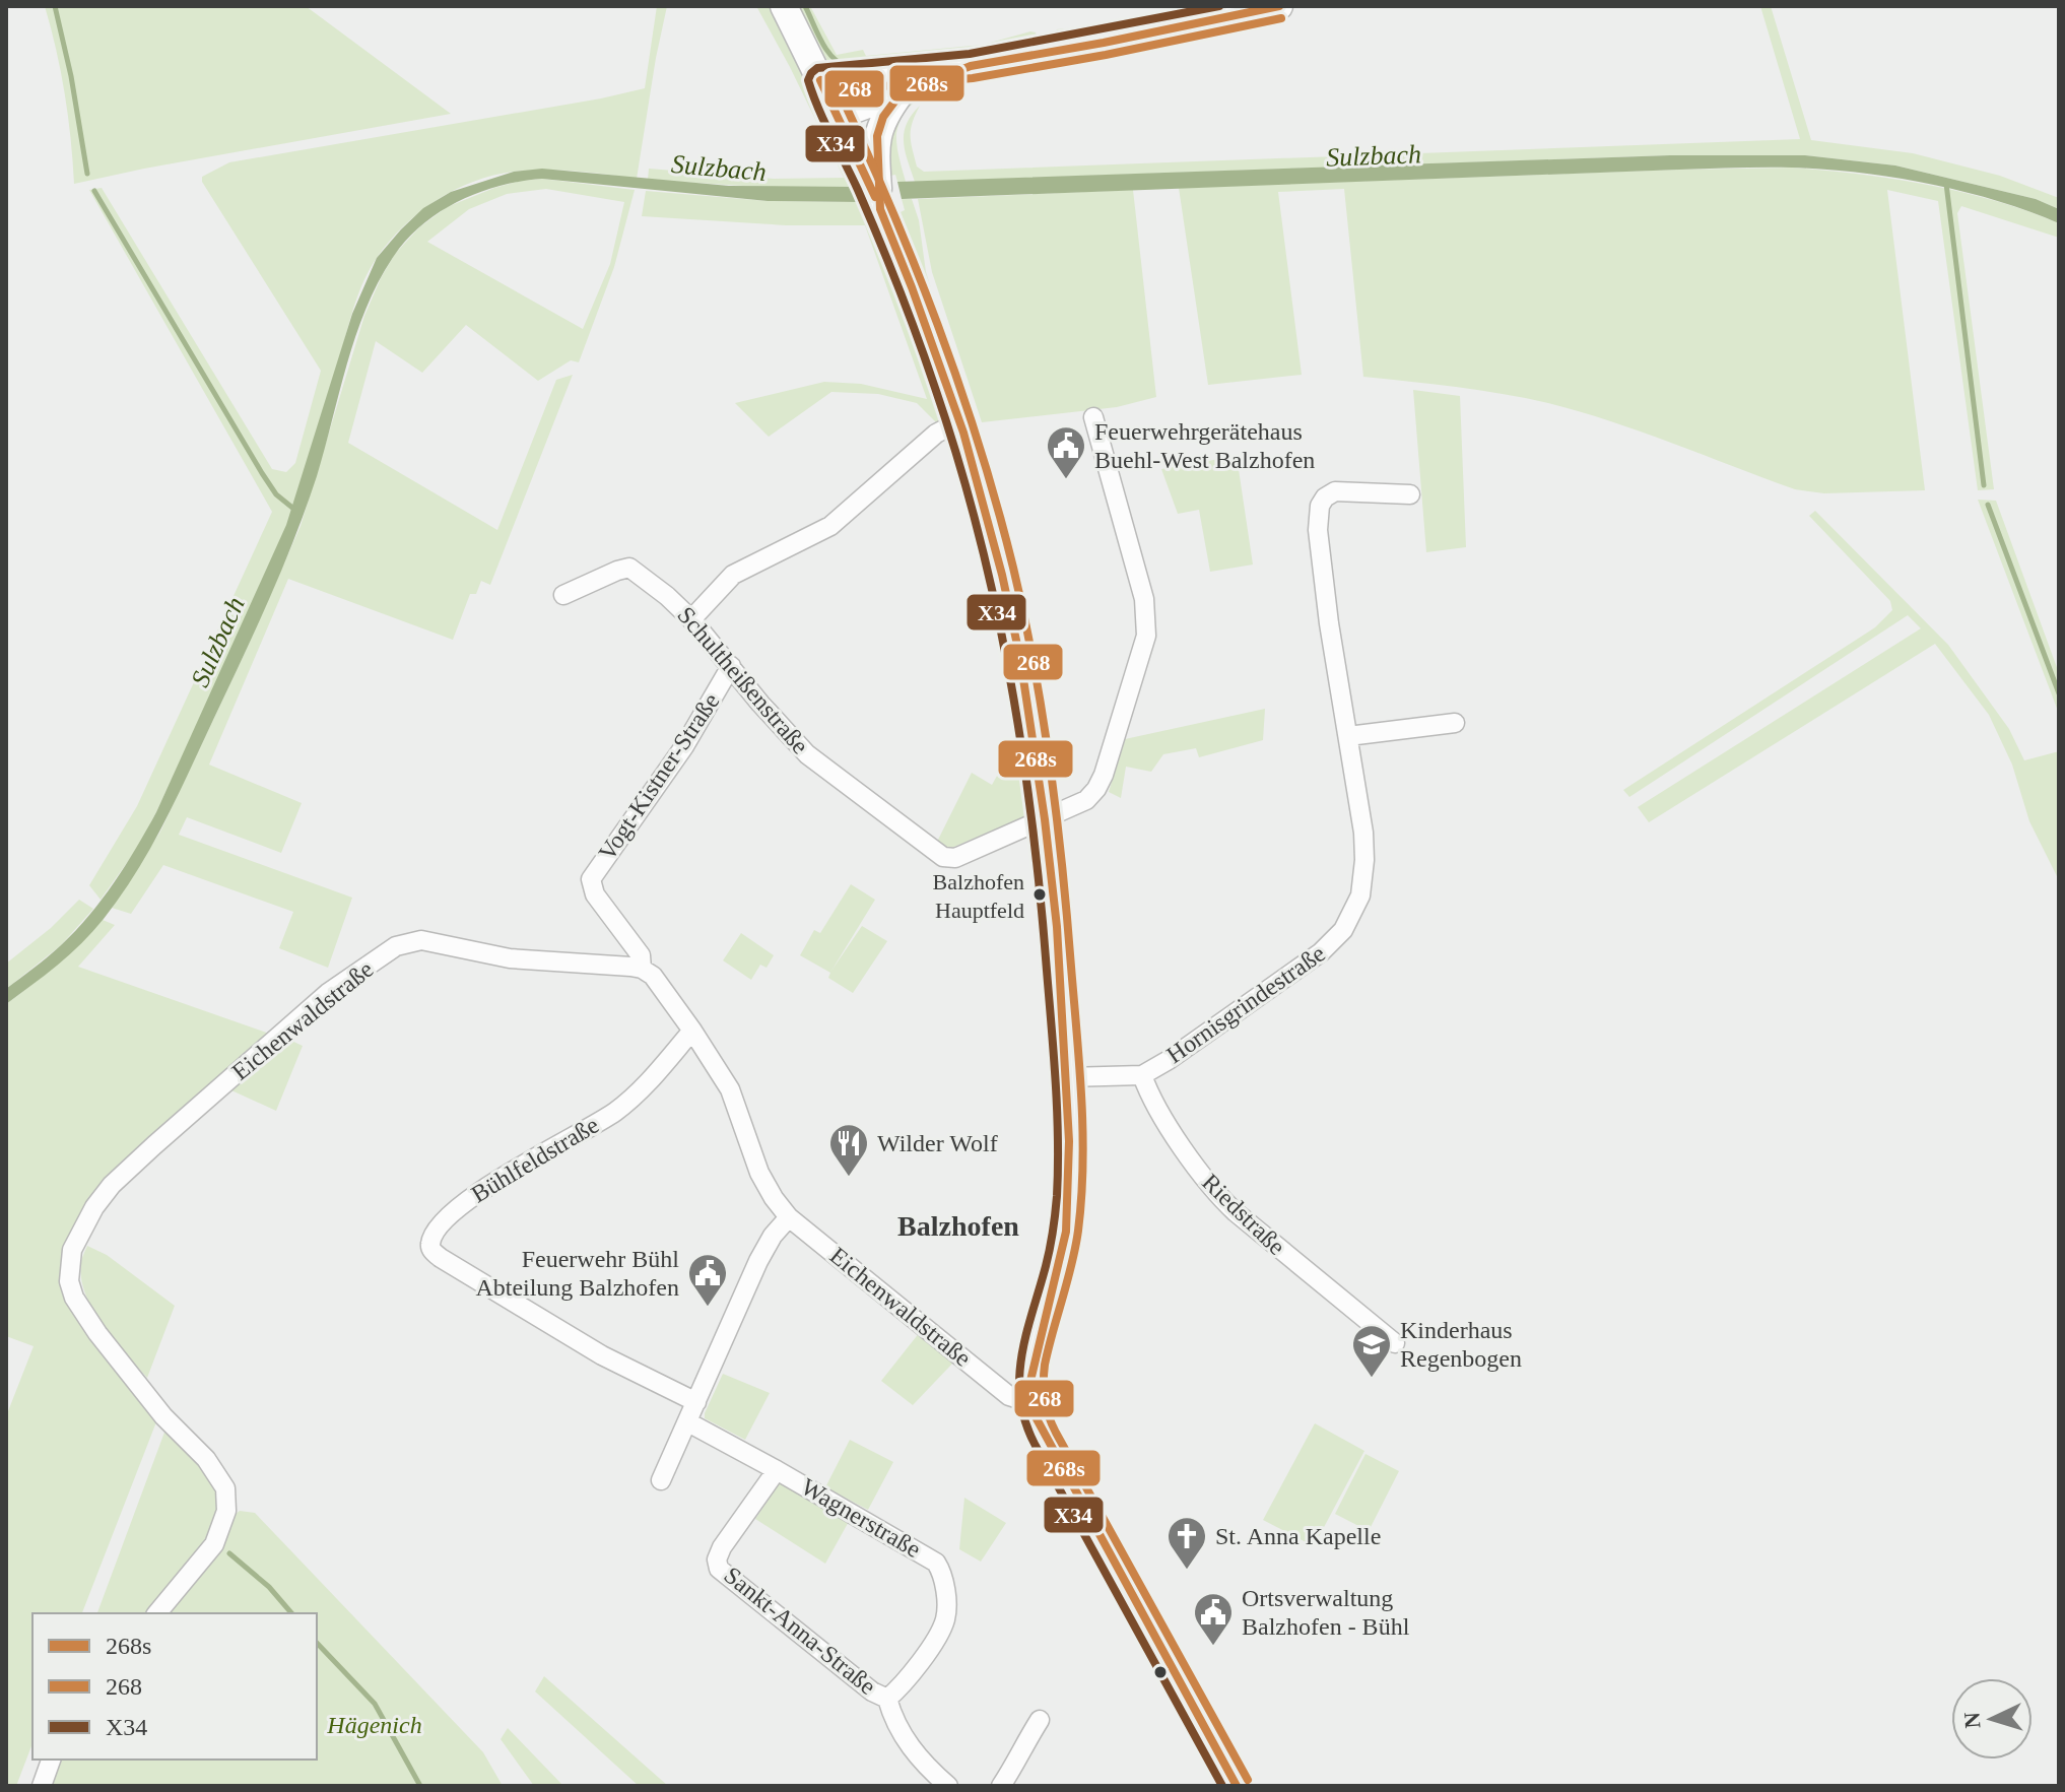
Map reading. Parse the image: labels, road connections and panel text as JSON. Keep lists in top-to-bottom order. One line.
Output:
{"streets":{"street":["Schultheißenstraße","Vogt-Kistner-Straße","Hornisgrindestraße","Eichenwaldstraße","Bühlfeldstraße","Riedstraße","Wagnerstraße","Sankt-Anna-Straße"]},"crossings":[["Schultheißenstraße","Vogt-Kistner-Straße"],["Vogt-Kistner-Straße","Eichenwaldstraße"],["Hornisgrindestraße","Riedstraße"],["Eichenwaldstraße","Bühlfeldstraße"],["Wagnerstraße","Sankt-Anna-Straße"]],"districts":["Balzhofen"],"water":["Sulzbach"],"parks":["Hägenich"],"places":{"public building":["Feuerwehrgerätehaus Buehl-West Balzhofen","Feuerwehr Bühl Abteilung Balzhofen","Ortsverwaltung Balzhofen - Bühl"],"other":["Balzhofen Hauptfeld"],"restaurant":["Wilder Wolf"],"school or university":["Kinderhaus Regenbogen"],"church":["St. Anna Kapelle"]},"lines":["transit line 268s","transit line X34","transit line 268"],"legend":["268s","268","X34"],"north":"left"}
